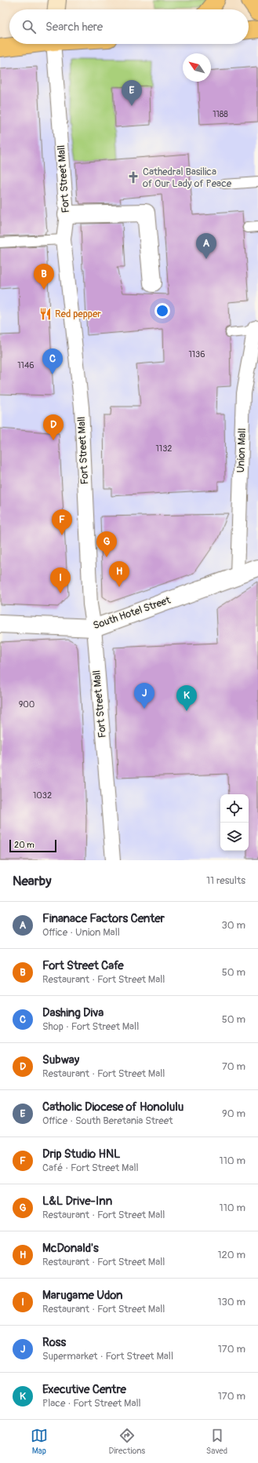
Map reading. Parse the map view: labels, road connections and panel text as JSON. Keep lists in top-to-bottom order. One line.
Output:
{"streets":{"street":["Fort Street Mall","Union Mall","South Hotel Street"]},"crossings":[["Fort Street Mall","South Hotel Street"],["Union Mall","South Hotel Street"]],"places":{"church":["Cathedral Basilica of Our Lady of Peace"],"restaurant":["Red pepper"]},"house_numbers":["1188","1136","1146","1132","900","1032"],"scale_bar":"20 m","north":"top left","page":{"search":"Search here","pins":["E","A","B","C","D","F","G","H","I","J","K"],"scale":"20 m","heading":["Nearby","11 results"],"list":[{"mark":"A","name":"Finanace Factors Center","note":"Office · Union Mall","value":"30 m"},{"mark":"B","name":"Fort Street Cafe","note":"Restaurant · Fort Street Mall","value":"50 m"},{"mark":"C","name":"Dashing Diva","note":"Shop · Fort Street Mall","value":"50 m"},{"mark":"D","name":"Subway","note":"Restaurant · Fort Street Mall","value":"70 m"},{"mark":"E","name":"Catholic Diocese of Honolulu","note":"Office · South Beretania Street","value":"90 m"},{"mark":"F","name":"Drip Studio HNL","note":"Café · Fort Street Mall","value":"110 m"},{"mark":"G","name":"L&L Drive-Inn","note":"Restaurant · Fort Street Mall","value":"110 m"},{"mark":"H","name":"McDonald's","note":"Restaurant · Fort Street Mall","value":"120 m"},{"mark":"I","name":"Marugame Udon","note":"Restaurant · Fort Street Mall","value":"130 m"},{"mark":"J","name":"Ross","note":"Supermarket · Fort Street Mall","value":"170 m"},{"mark":"K","name":"Executive Centre","note":"Place · Fort Street Mall","value":"170 m"}],"nav":["Map","Directions","Saved"]}}
